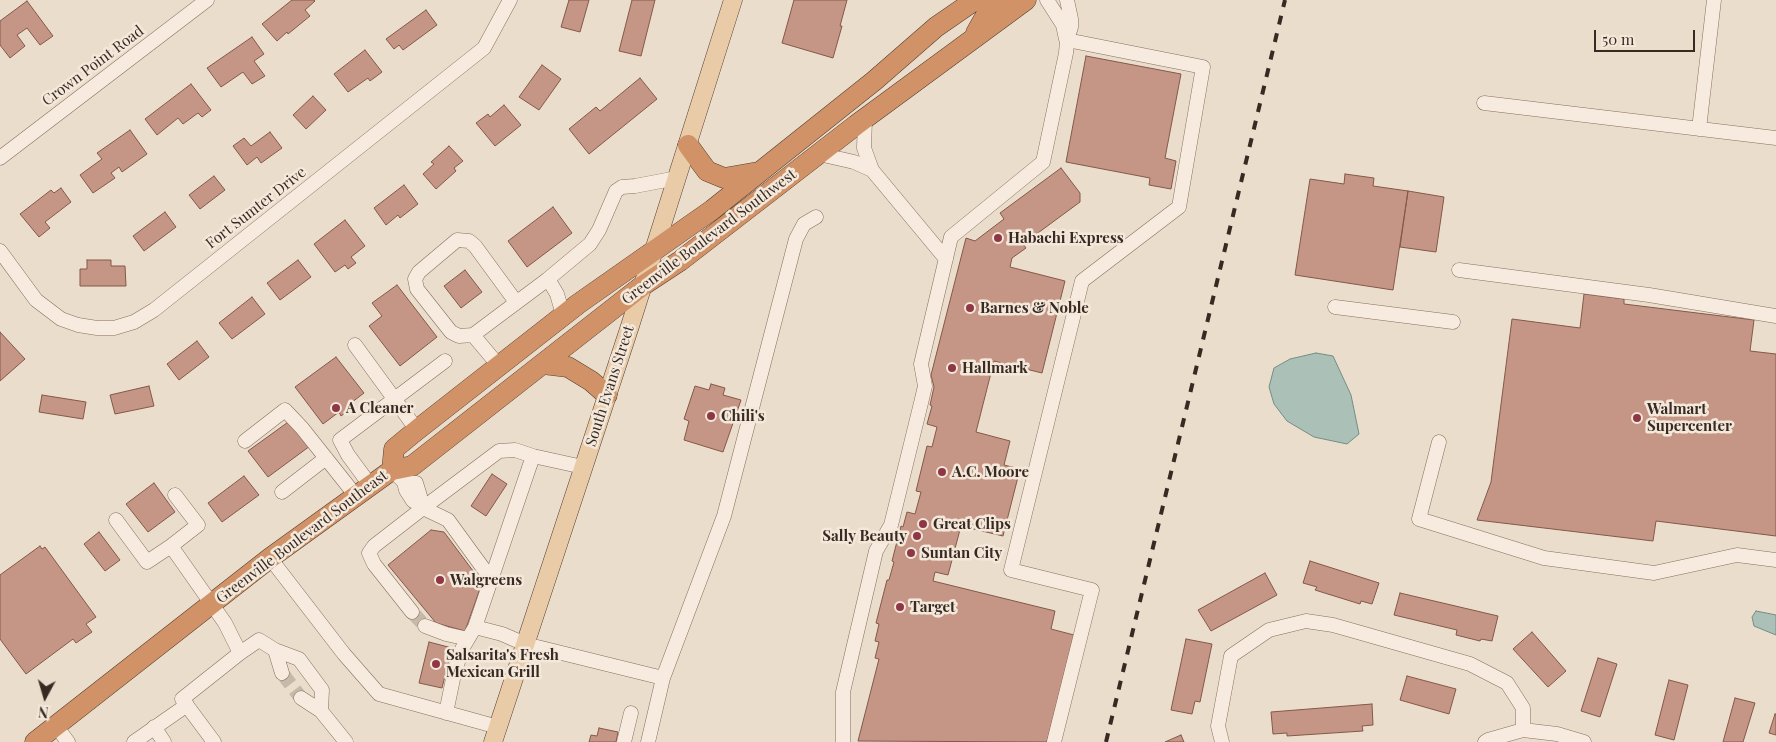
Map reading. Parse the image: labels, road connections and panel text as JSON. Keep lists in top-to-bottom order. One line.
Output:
{"streets":{"highway":["Greenville Boulevard Southwest","Greenville Boulevard Southeast"],"main road":["South Evans Street"],"street":["Crown Point Road","Fort Sumter Drive"]},"crossings":[["Greenville Boulevard Southwest","South Evans Street"],["Greenville Boulevard Southwest","Greenville Boulevard Southeast"],["South Evans Street","Greenville Boulevard Southeast"]],"places":["Habachi Express","Barnes & Noble","Hallmark","A Cleaner","Chili's","Walmart Supercenter","A.C. Moore","Great Clips","Sally Beauty","Suntan City","Walgreens","Target","Salsarita's Fresh Mexican Grill"],"scale_bar":"50 m","north":"bottom"}
